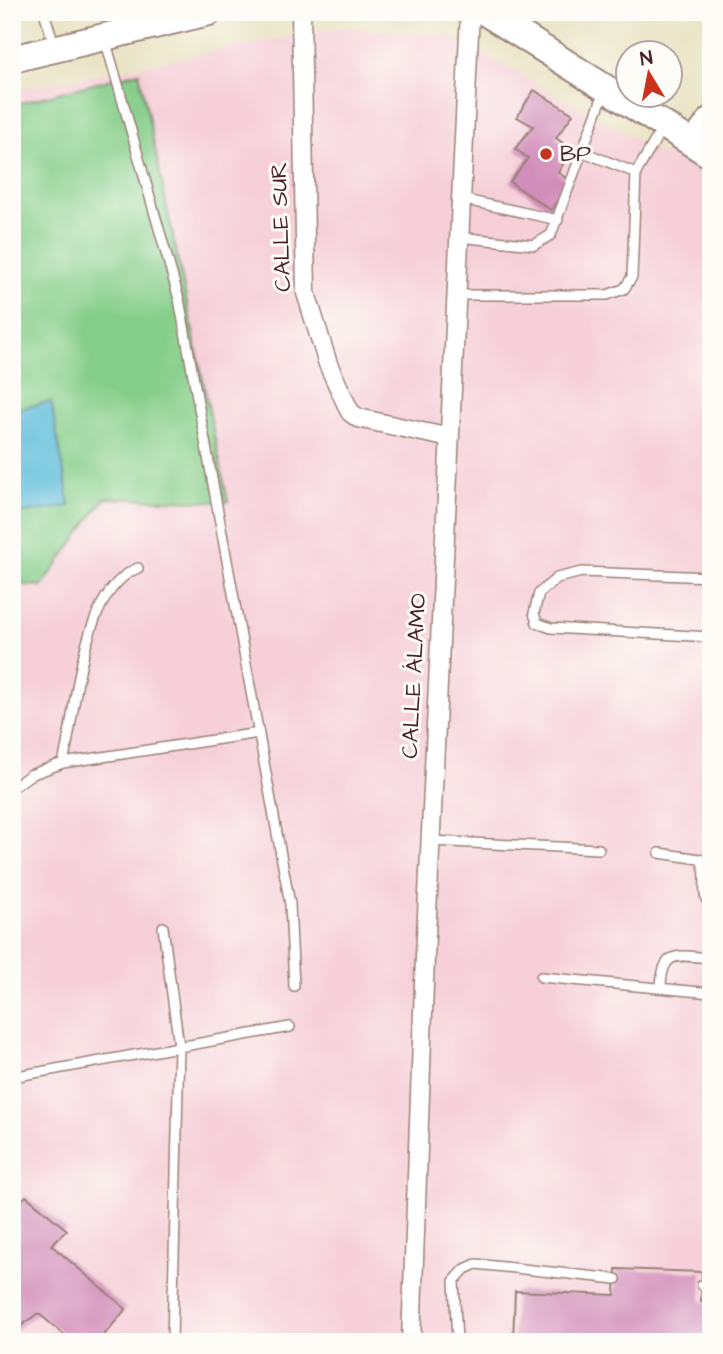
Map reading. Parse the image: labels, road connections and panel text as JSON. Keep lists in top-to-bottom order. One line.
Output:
{"streets":{"street":["CALLE SUR","CALLE ÁLAMO"]},"crossings":[["CALLE SUR","CALLE ÁLAMO"]],"places":["BP"],"north":"top"}
